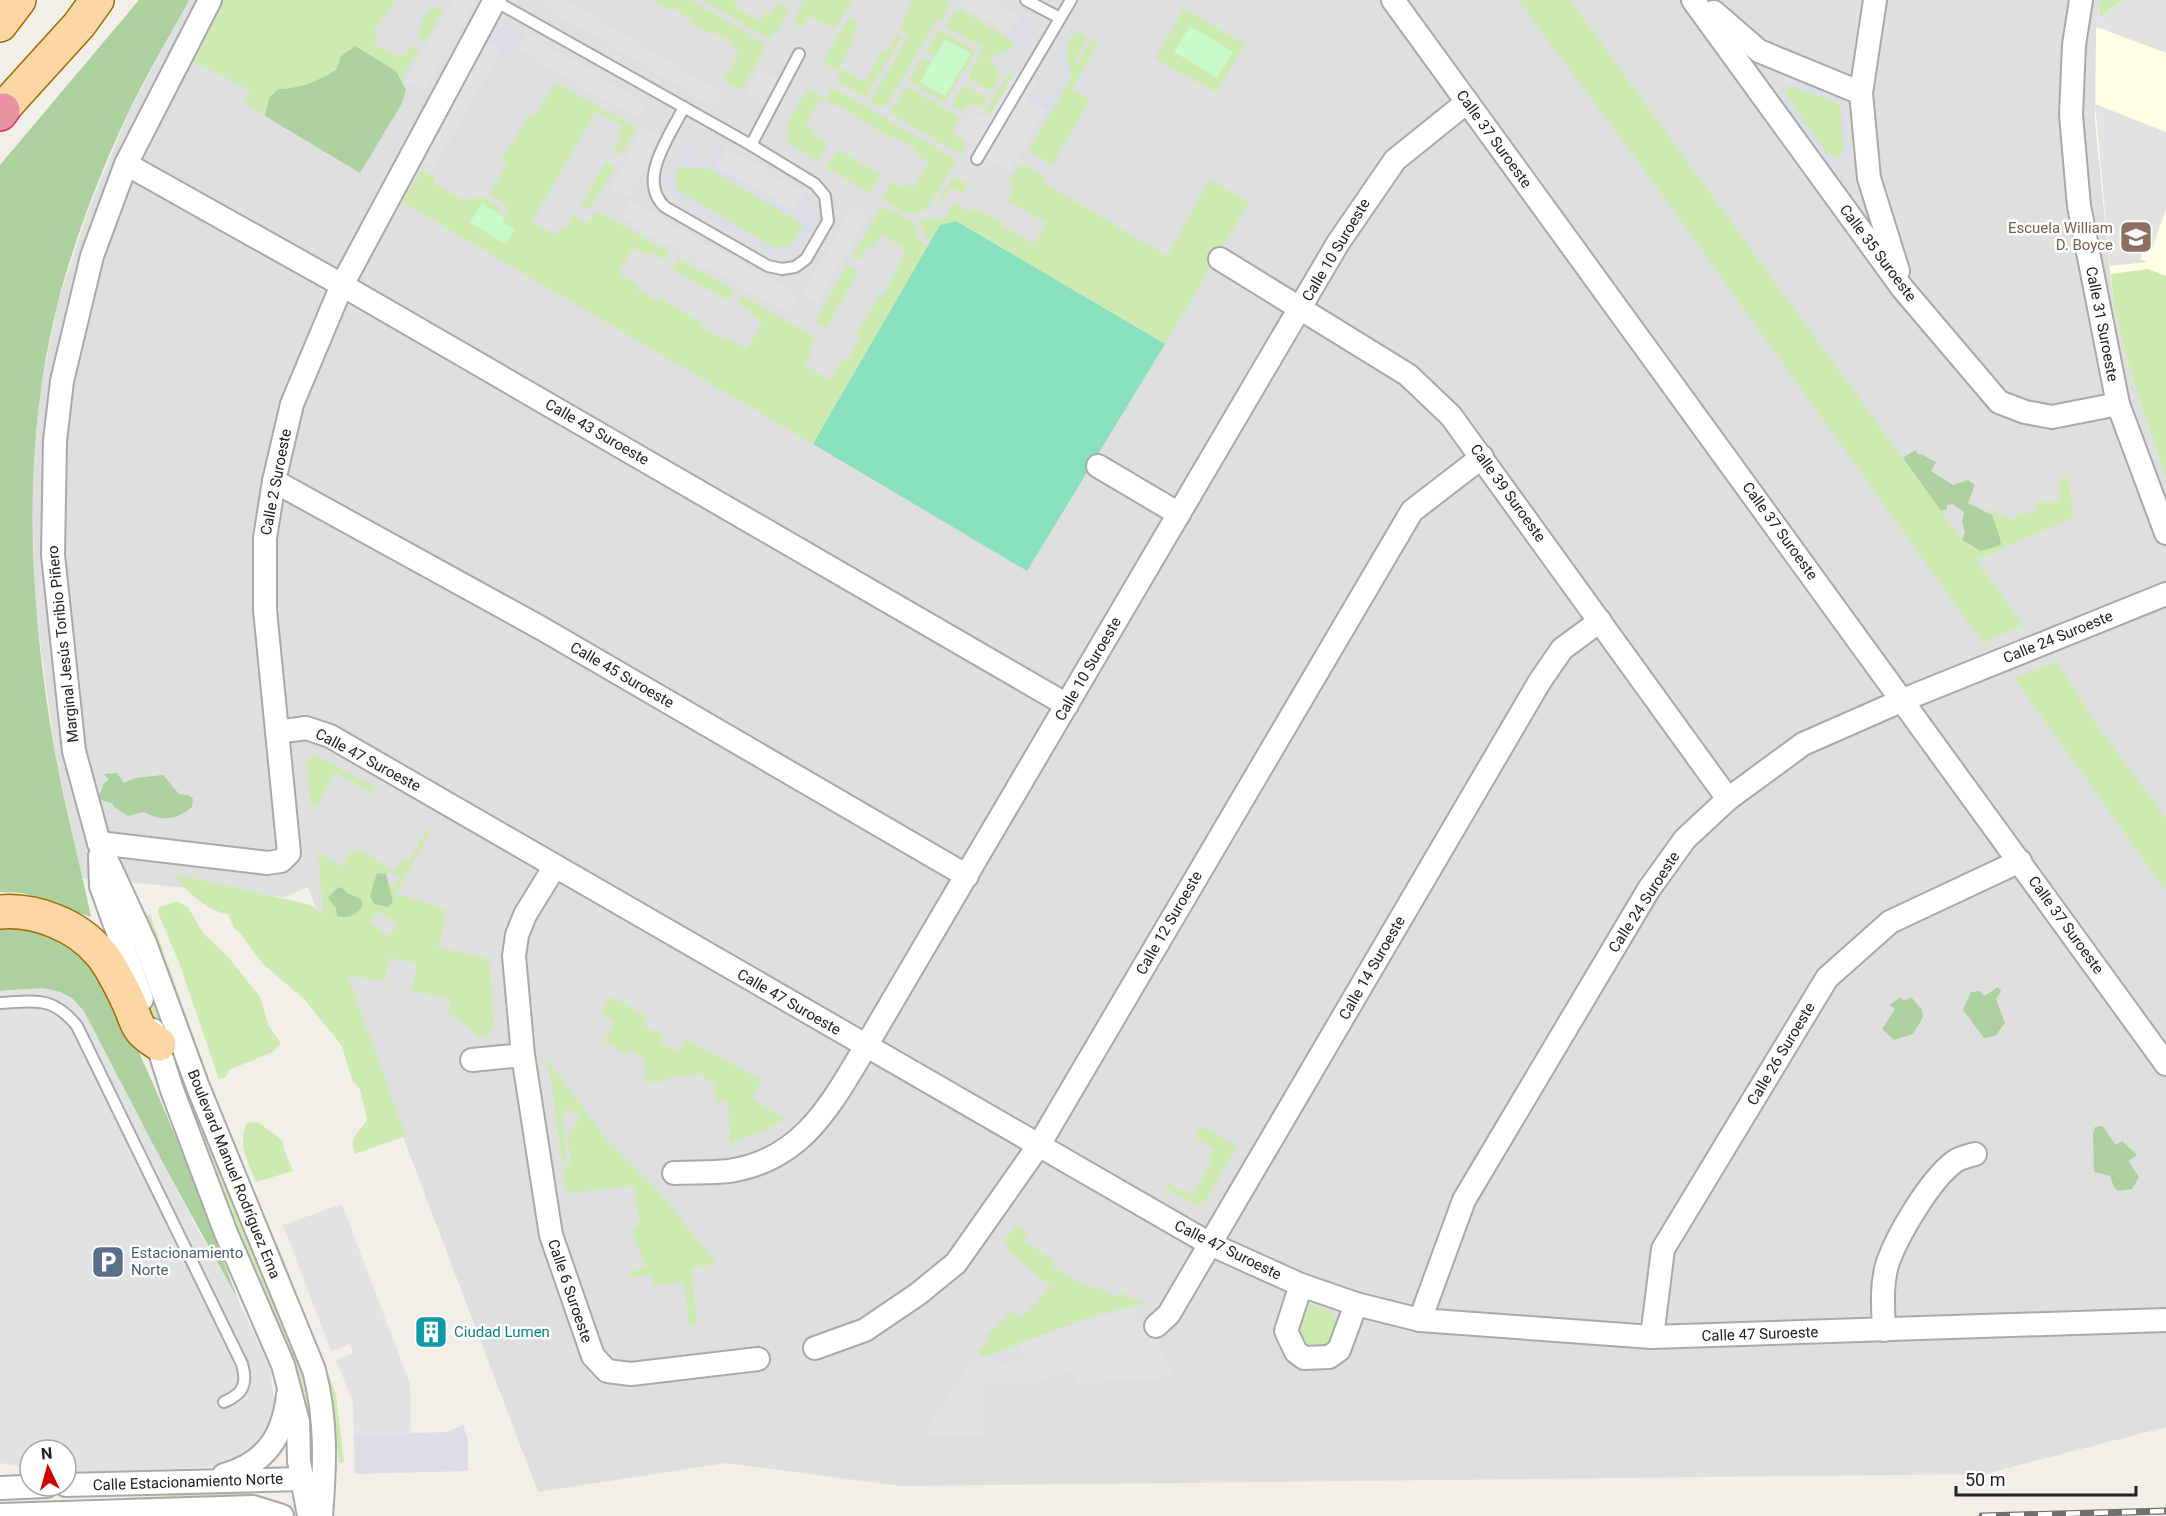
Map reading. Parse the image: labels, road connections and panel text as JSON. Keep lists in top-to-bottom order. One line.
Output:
{"streets":{"street":["Calle 37 Suroeste","Calle 10 Suroeste","Calle 35 Suroeste","Calle 31 Suroeste","Calle 43 Suroeste","Calle 2 Suroeste","Calle 39 Suroeste","Calle 24 Suroeste","Marginal Jesús Toribio Piñero","Calle 45 Suroeste","Calle 47 Suroeste","Calle 12 Suroeste","Calle 14 Suroeste","Calle 26 Suroeste","Boulevard Manuel Rodríguez Ema","Calle 6 Suroeste","Calle Estacionamiento Norte"]},"crossings":[["Calle 37 Suroeste","Calle 10 Suroeste"],["Calle 37 Suroeste","Calle 24 Suroeste"],["Calle 37 Suroeste","Calle 26 Suroeste"],["Calle 10 Suroeste","Calle 43 Suroeste"],["Calle 10 Suroeste","Calle 39 Suroeste"],["Calle 10 Suroeste","Calle 45 Suroeste"],["Calle 10 Suroeste","Calle 47 Suroeste"],["Calle 35 Suroeste","Calle 31 Suroeste"],["Calle 43 Suroeste","Calle 2 Suroeste"],["Calle 43 Suroeste","Marginal Jesús Toribio Piñero"],["Calle 2 Suroeste","Marginal Jesús Toribio Piñero"],["Calle 2 Suroeste","Calle 45 Suroeste"],["Calle 2 Suroeste","Calle 47 Suroeste"],["Calle 2 Suroeste","Boulevard Manuel Rodríguez Ema"],["Calle 39 Suroeste","Calle 24 Suroeste"],["Calle 39 Suroeste","Calle 12 Suroeste"],["Calle 39 Suroeste","Calle 14 Suroeste"],["Calle 24 Suroeste","Calle 47 Suroeste"],["Marginal Jesús Toribio Piñero","Boulevard Manuel Rodríguez Ema"],["Calle 47 Suroeste","Calle 12 Suroeste"],["Calle 47 Suroeste","Calle 14 Suroeste"],["Calle 47 Suroeste","Calle 26 Suroeste"],["Calle 47 Suroeste","Calle 6 Suroeste"]],"places":{"school or university":["Escuela William D. Boyce"],"parking":["Estacionamiento Norte"],"building":["Ciudad Lumen"]},"scale_bar":"50 m","north":"top"}
